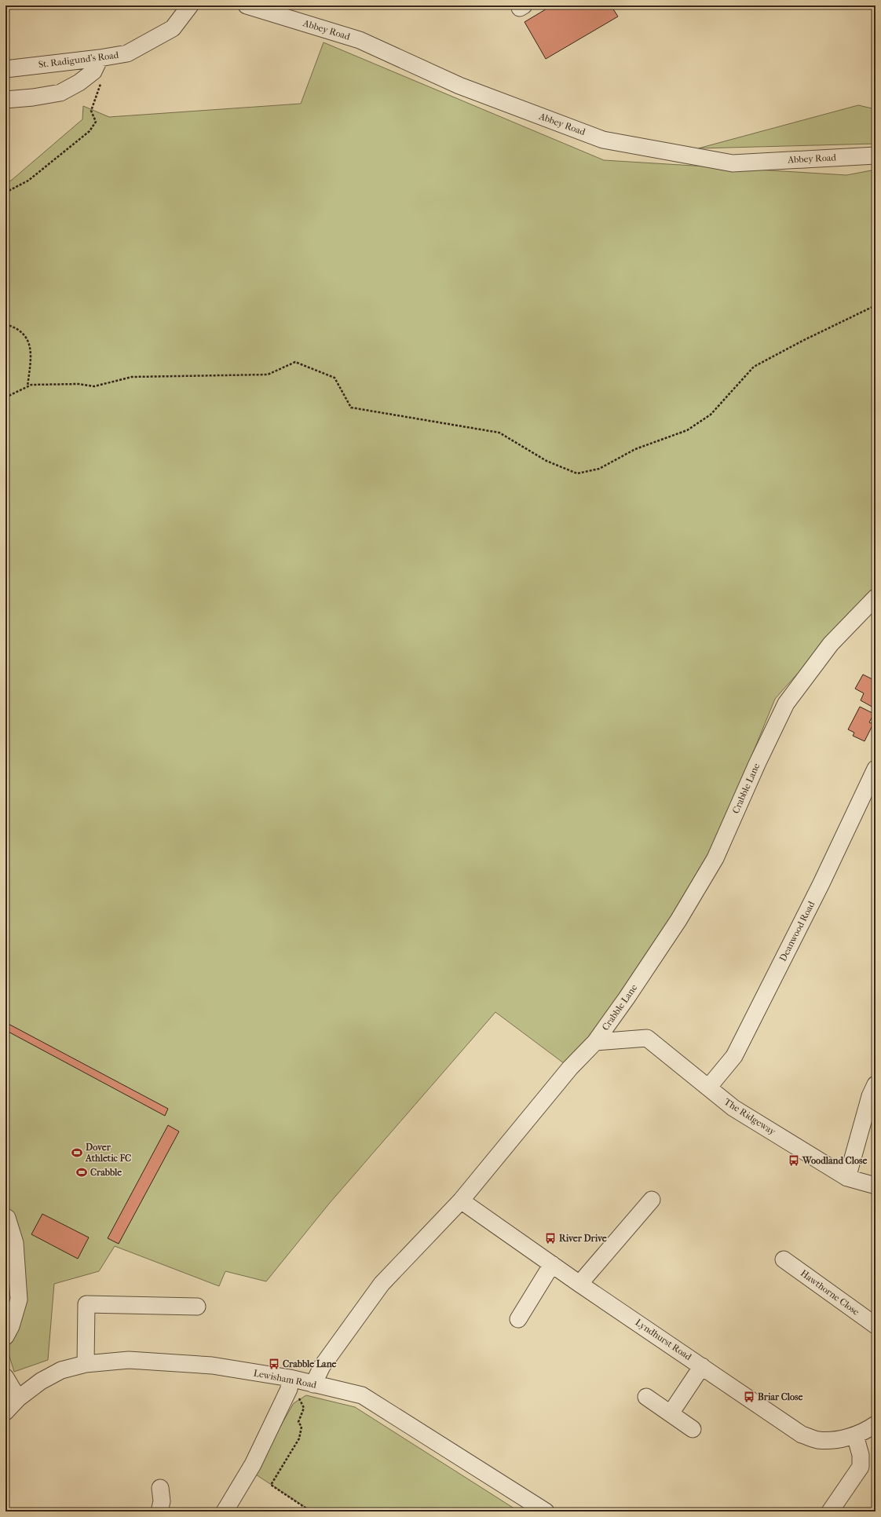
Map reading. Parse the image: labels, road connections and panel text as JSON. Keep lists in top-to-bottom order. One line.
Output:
{"streets":{"street":["Abbey Road","St. Radigund's Road","Crabble Lane","Deanwood Road","The Ridgeway","Hawthorne Close","Lyndhurst Road","Lewisham Road"]},"crossings":[["Crabble Lane","The Ridgeway"],["Crabble Lane","Lyndhurst Road"],["Crabble Lane","Lewisham Road"],["Deanwood Road","The Ridgeway"]],"places":{"sports":["Dover Athletic FC","Crabble"],"bus stop":["Woodland Close","River Drive","Crabble Lane","Briar Close"]}}
